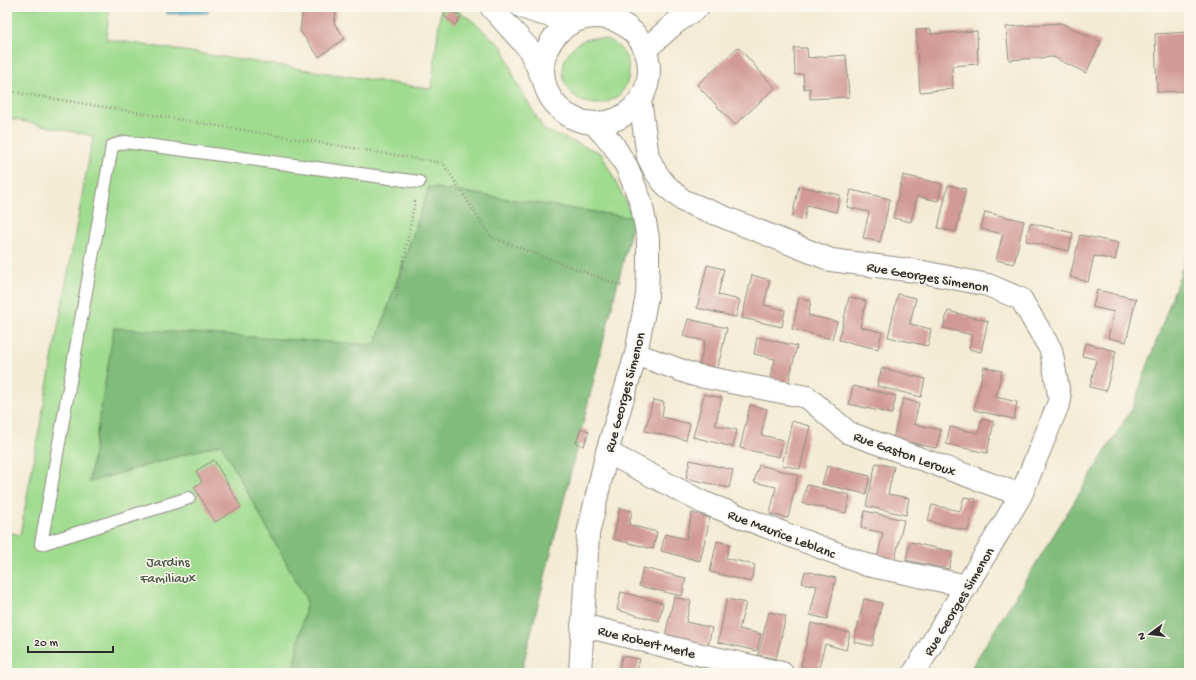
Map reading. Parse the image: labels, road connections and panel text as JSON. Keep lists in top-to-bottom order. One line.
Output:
{"streets":{"street":["Rue Georges Simenon","Rue Gaston Leroux","Rue Maurice Leblanc","Rue Robert Merle"]},"crossings":[["Rue Georges Simenon","Rue Gaston Leroux"],["Rue Georges Simenon","Rue Maurice Leblanc"],["Rue Georges Simenon","Rue Robert Merle"]],"parks":["Jardins Familiaux"],"scale_bar":"20 m","north":"left"}
